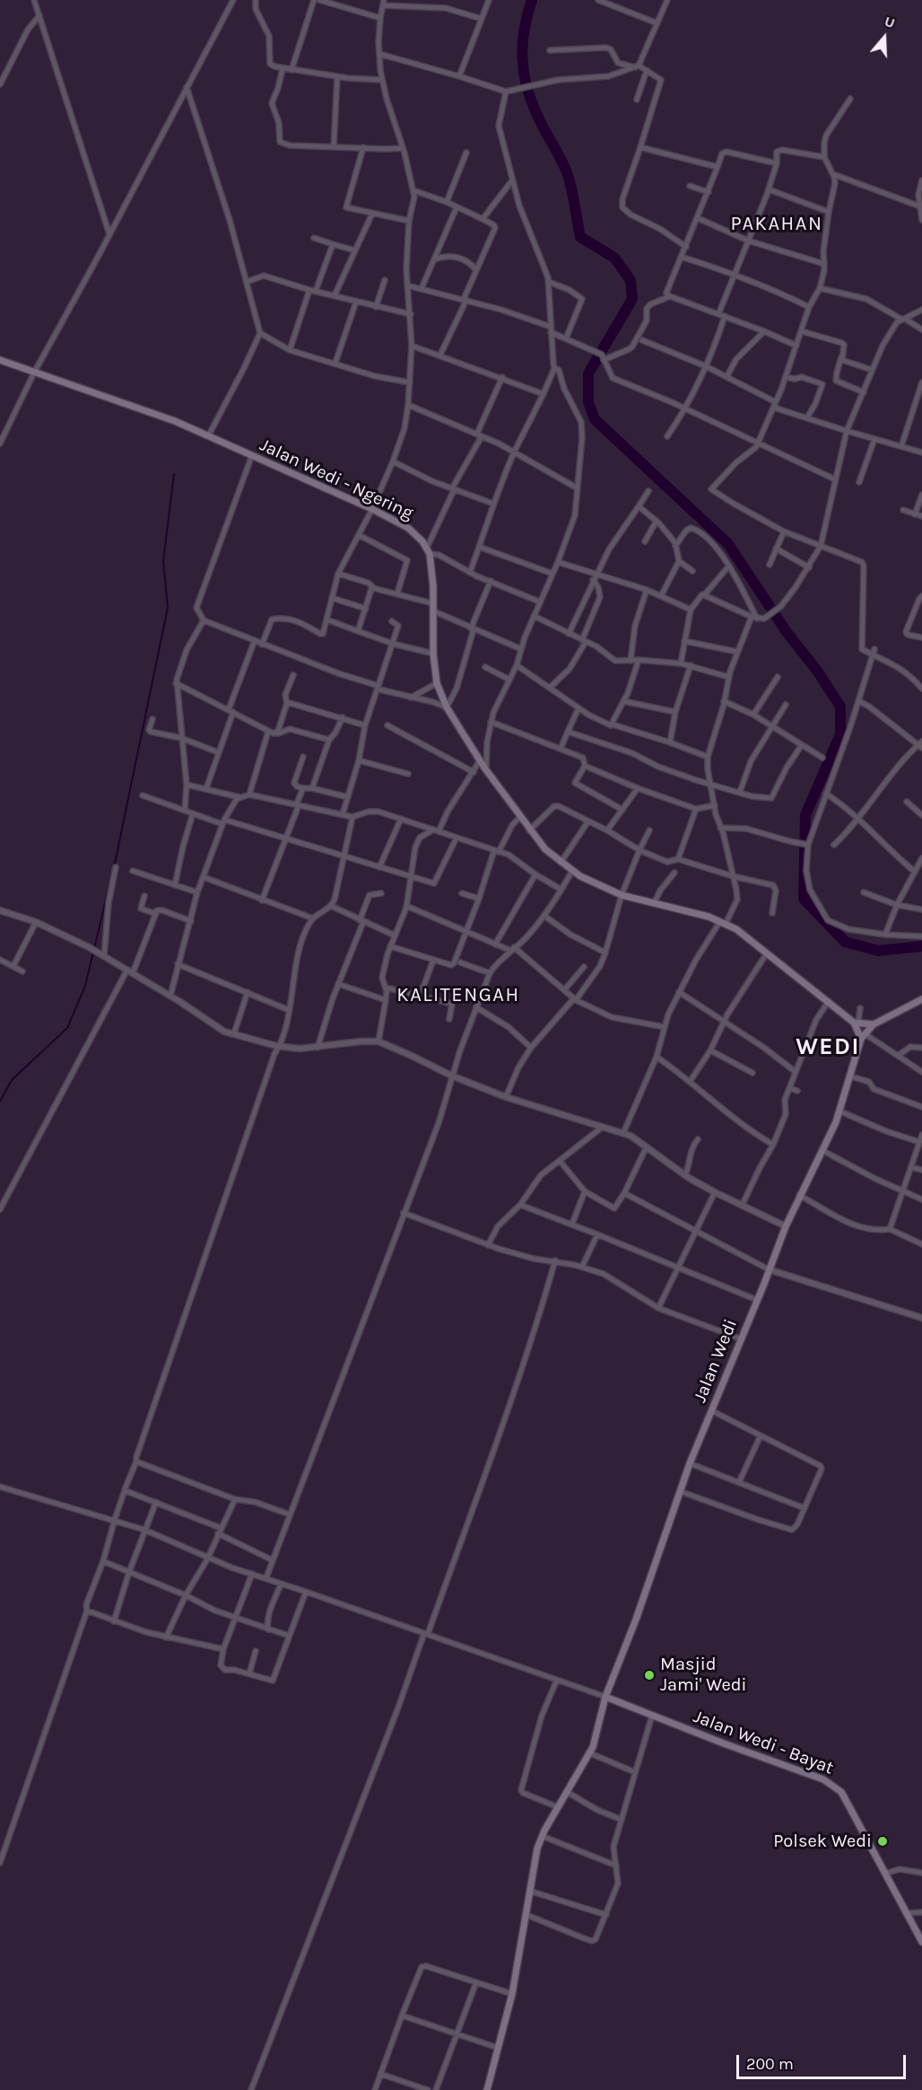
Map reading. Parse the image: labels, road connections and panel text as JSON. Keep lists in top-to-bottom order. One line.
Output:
{"streets":{"main road":["Jalan Wedi - Ngering","Jalan Wedi","Jalan Wedi - Bayat"]},"crossings":[["Jalan Wedi","Jalan Wedi - Bayat"]],"districts":["PAKAHAN","KALITENGAH","WEDI"],"places":["Masjid Jami' Wedi","Polsek Wedi"],"scale_bar":"200 m","north":"top"}
